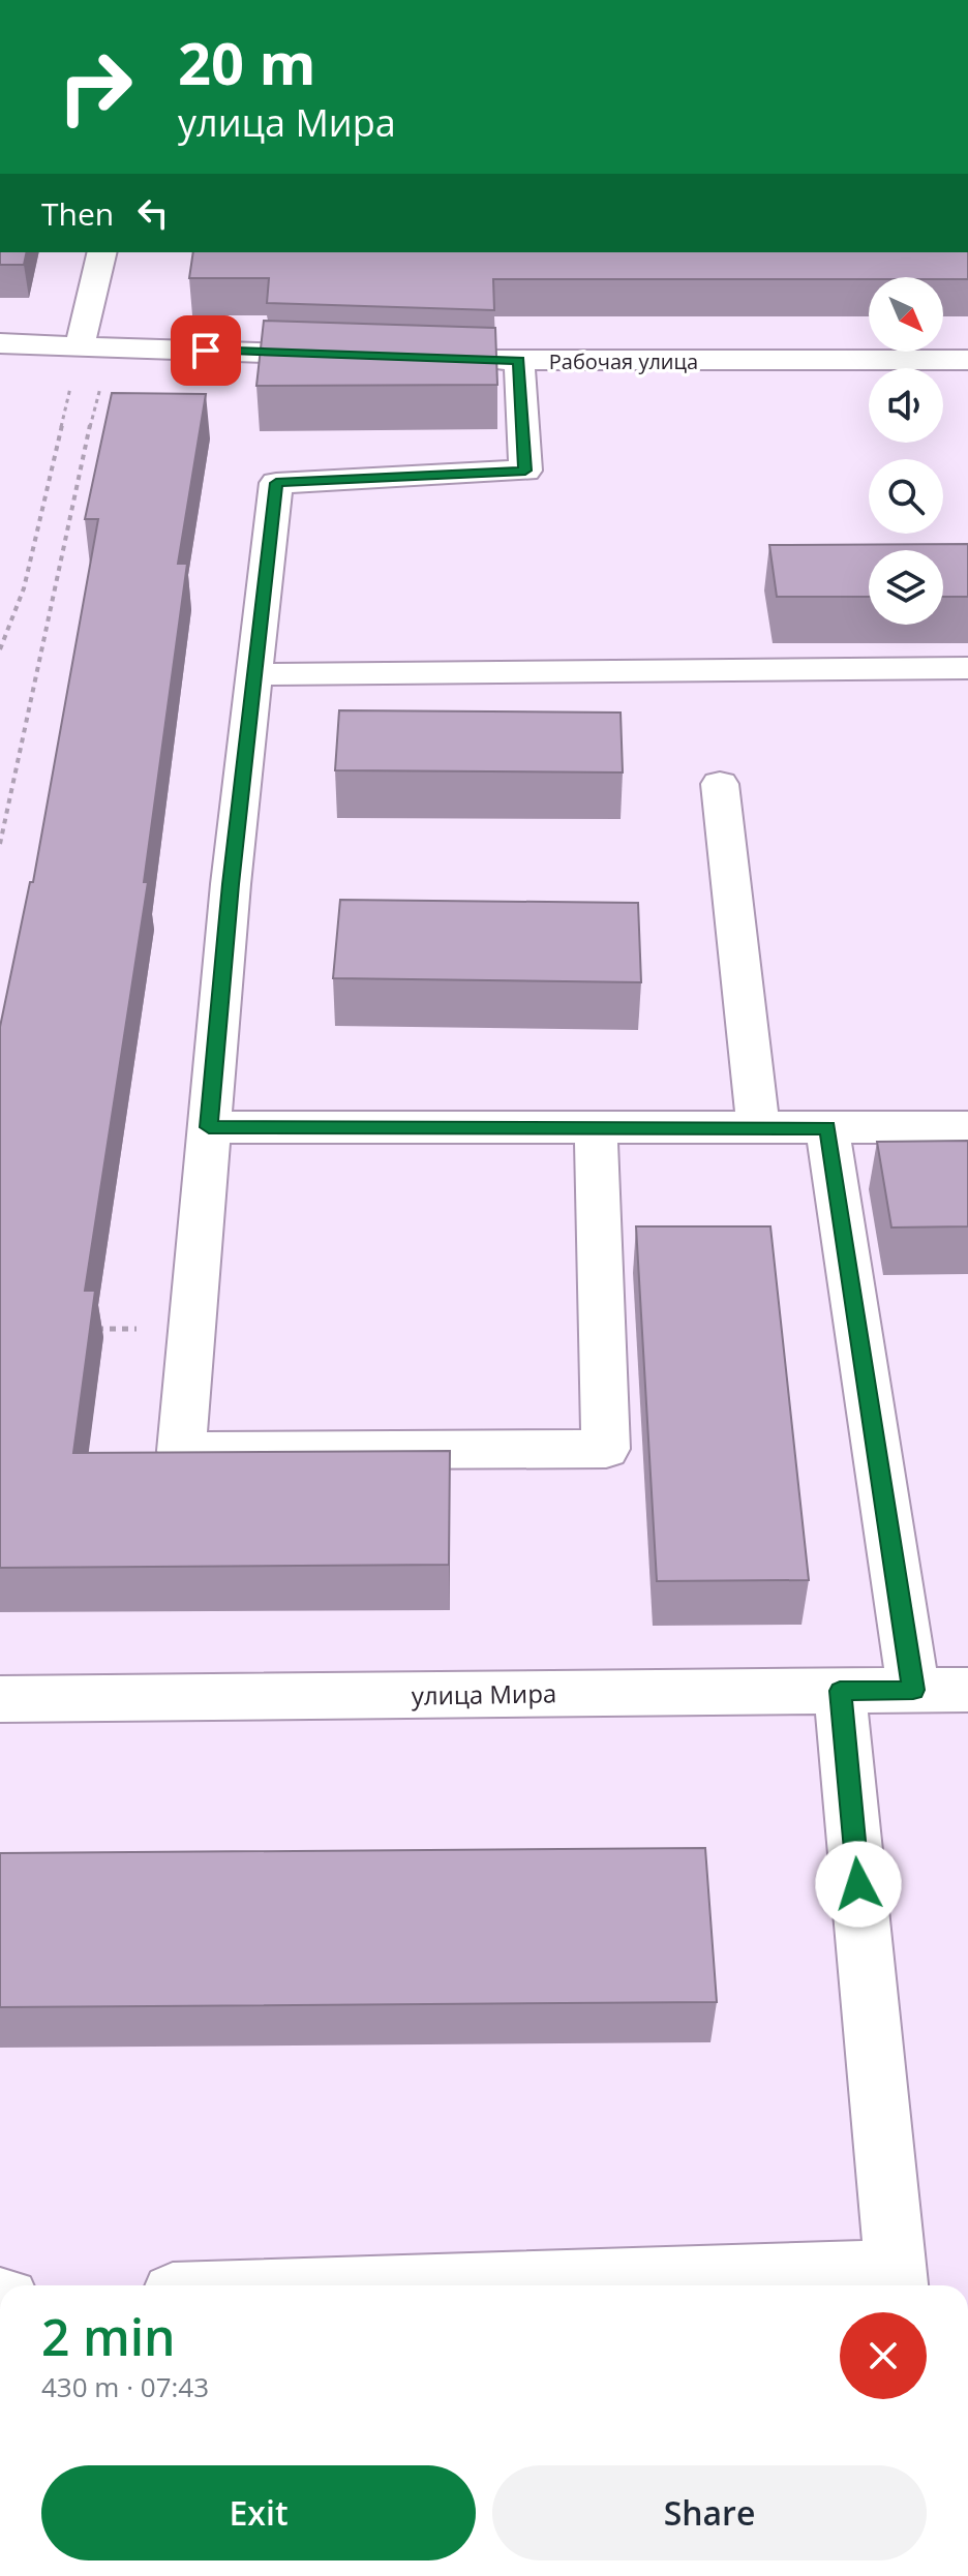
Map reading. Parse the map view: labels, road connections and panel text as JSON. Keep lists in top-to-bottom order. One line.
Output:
{"streets":{"street":["Рабочая улица","улица Мира"]},"north":"bottom right","page":{"turn":["20 m","улица Мира"],"then":"Then","heading":["2 min","430 m · 07:43"],"buttons":["Exit","Share"]}}
